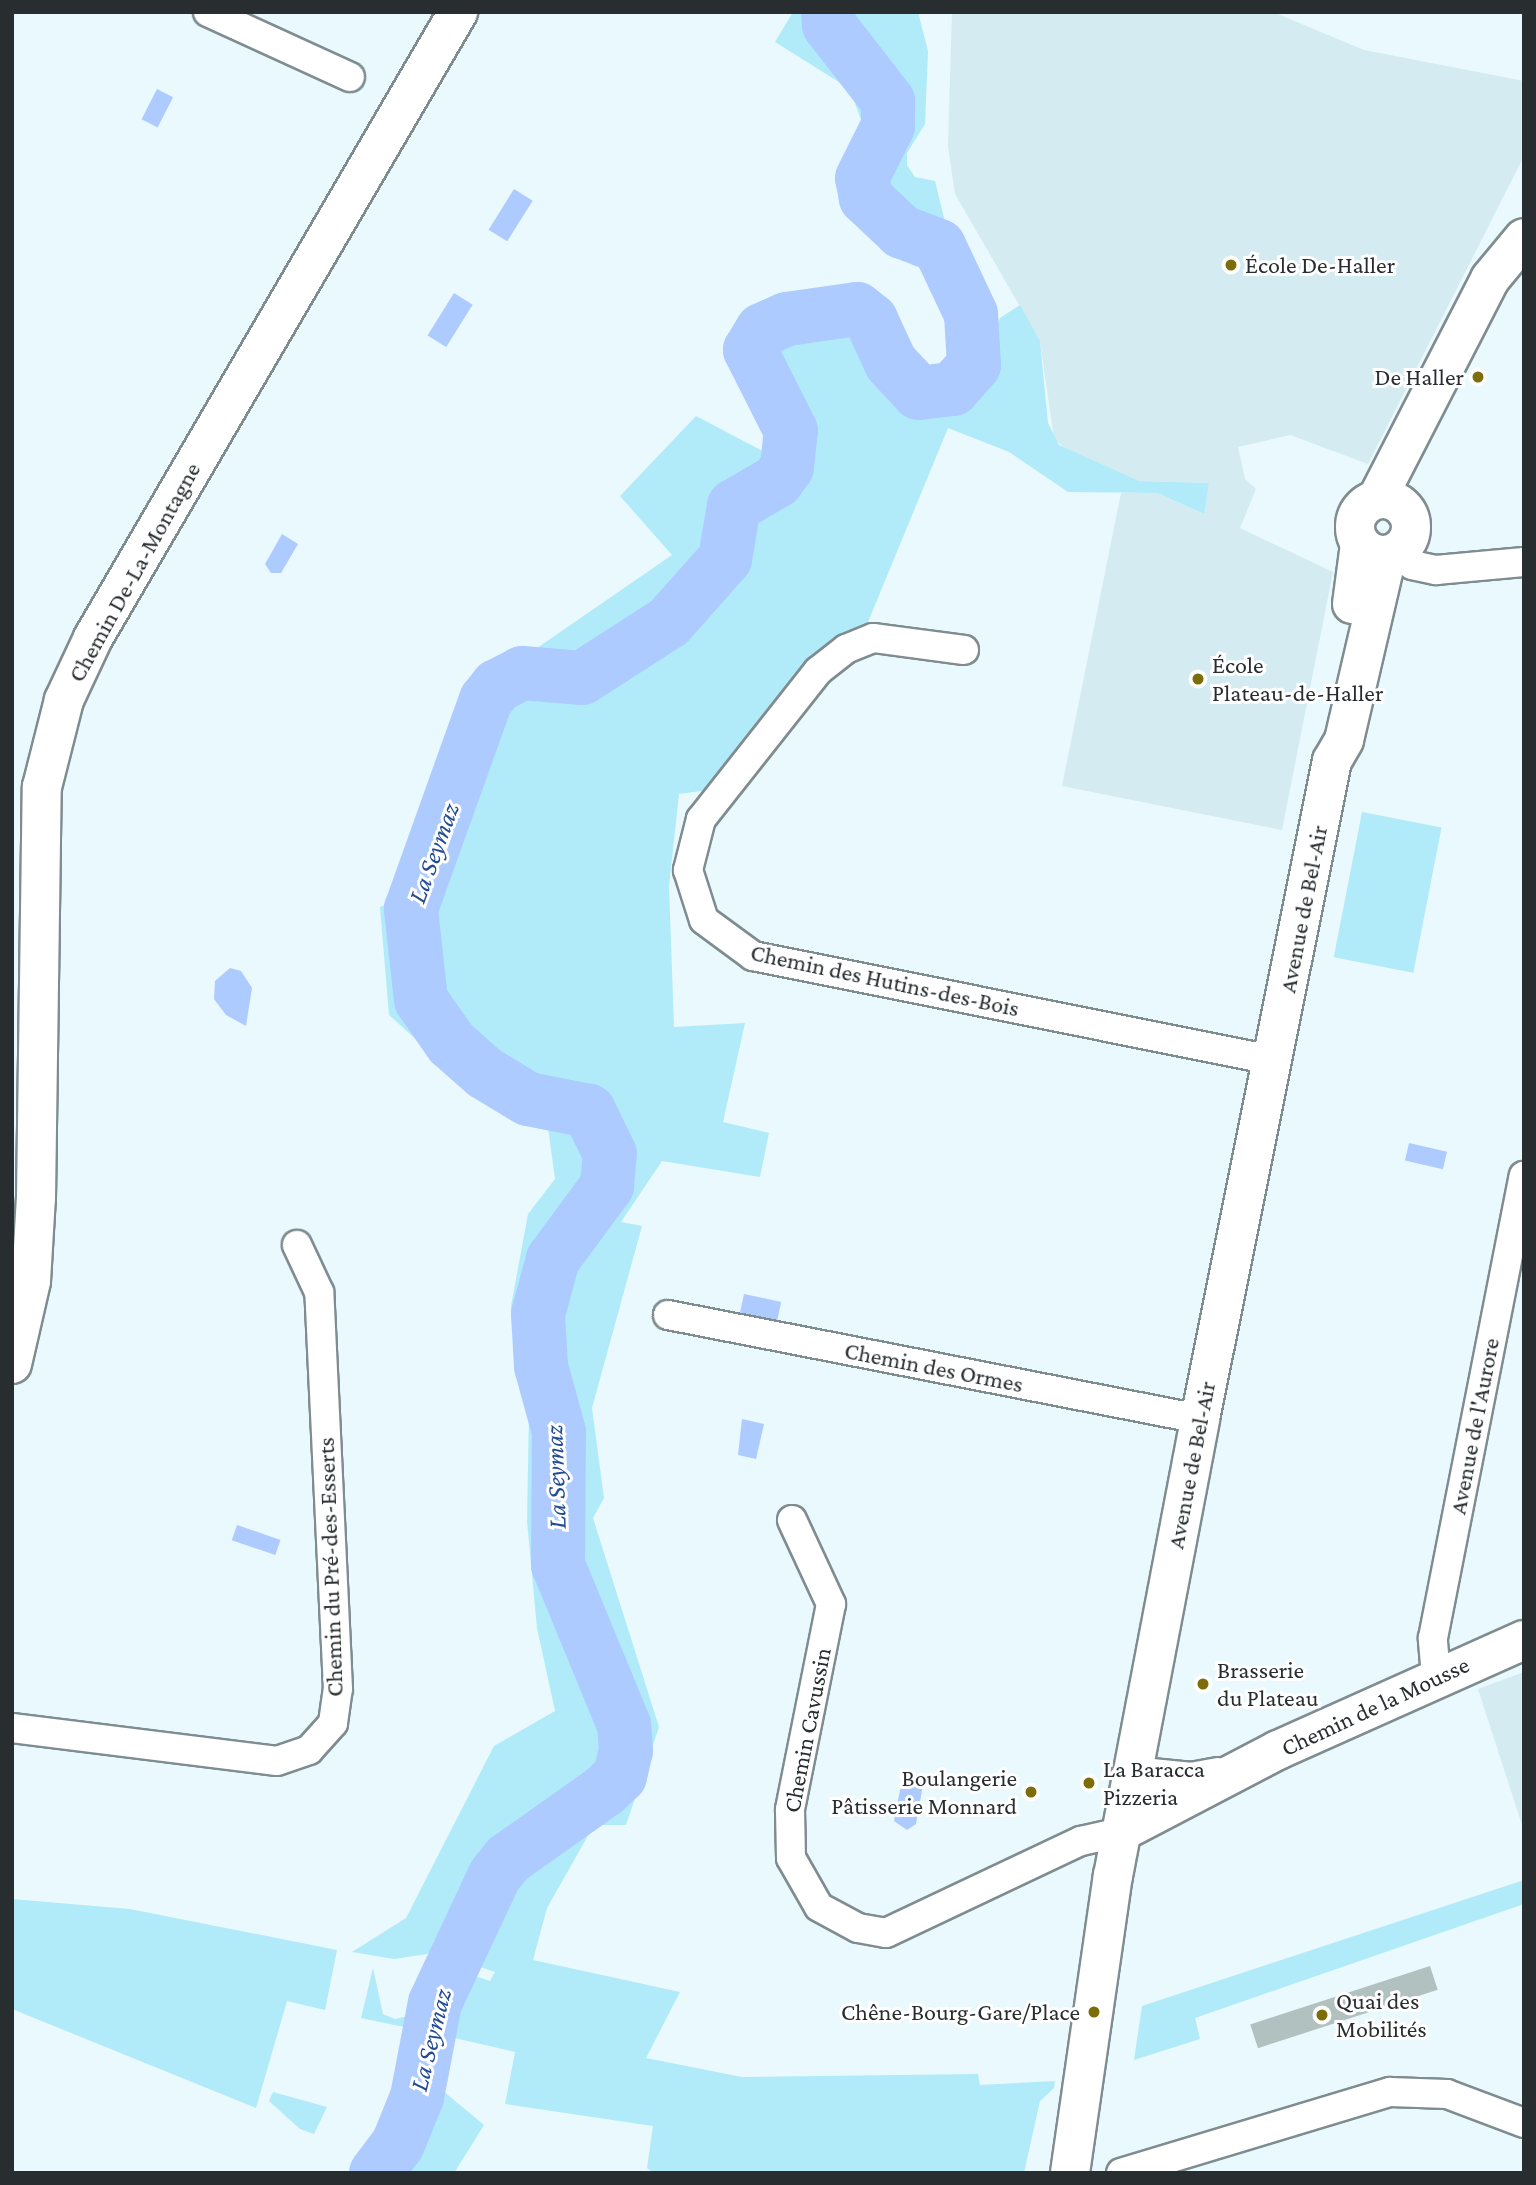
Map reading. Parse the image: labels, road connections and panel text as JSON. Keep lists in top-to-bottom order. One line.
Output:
{"streets":{"street":["Chemin De-La-Montagne","Avenue de Bel-Air","Chemin des Hutins-des-Bois","Chemin des Ormes","Avenue de l'Aurore","Chemin du Pré-des-Esserts","Chemin de la Mousse","Chemin Cavussin"]},"crossings":[["Avenue de Bel-Air","Chemin des Hutins-des-Bois"],["Avenue de Bel-Air","Chemin des Ormes"],["Avenue de Bel-Air","Chemin de la Mousse"],["Avenue de Bel-Air","Chemin Cavussin"],["Avenue de l'Aurore","Chemin de la Mousse"],["Chemin de la Mousse","Chemin Cavussin"]],"water":["La Seymaz"],"places":["École De-Haller","De Haller","École Plateau-de-Haller","Brasserie du Plateau","La Baracca Pizzeria","Boulangerie Pâtisserie Monnard","Chêne-Bourg-Gare/Place","Quai des Mobilités"]}
